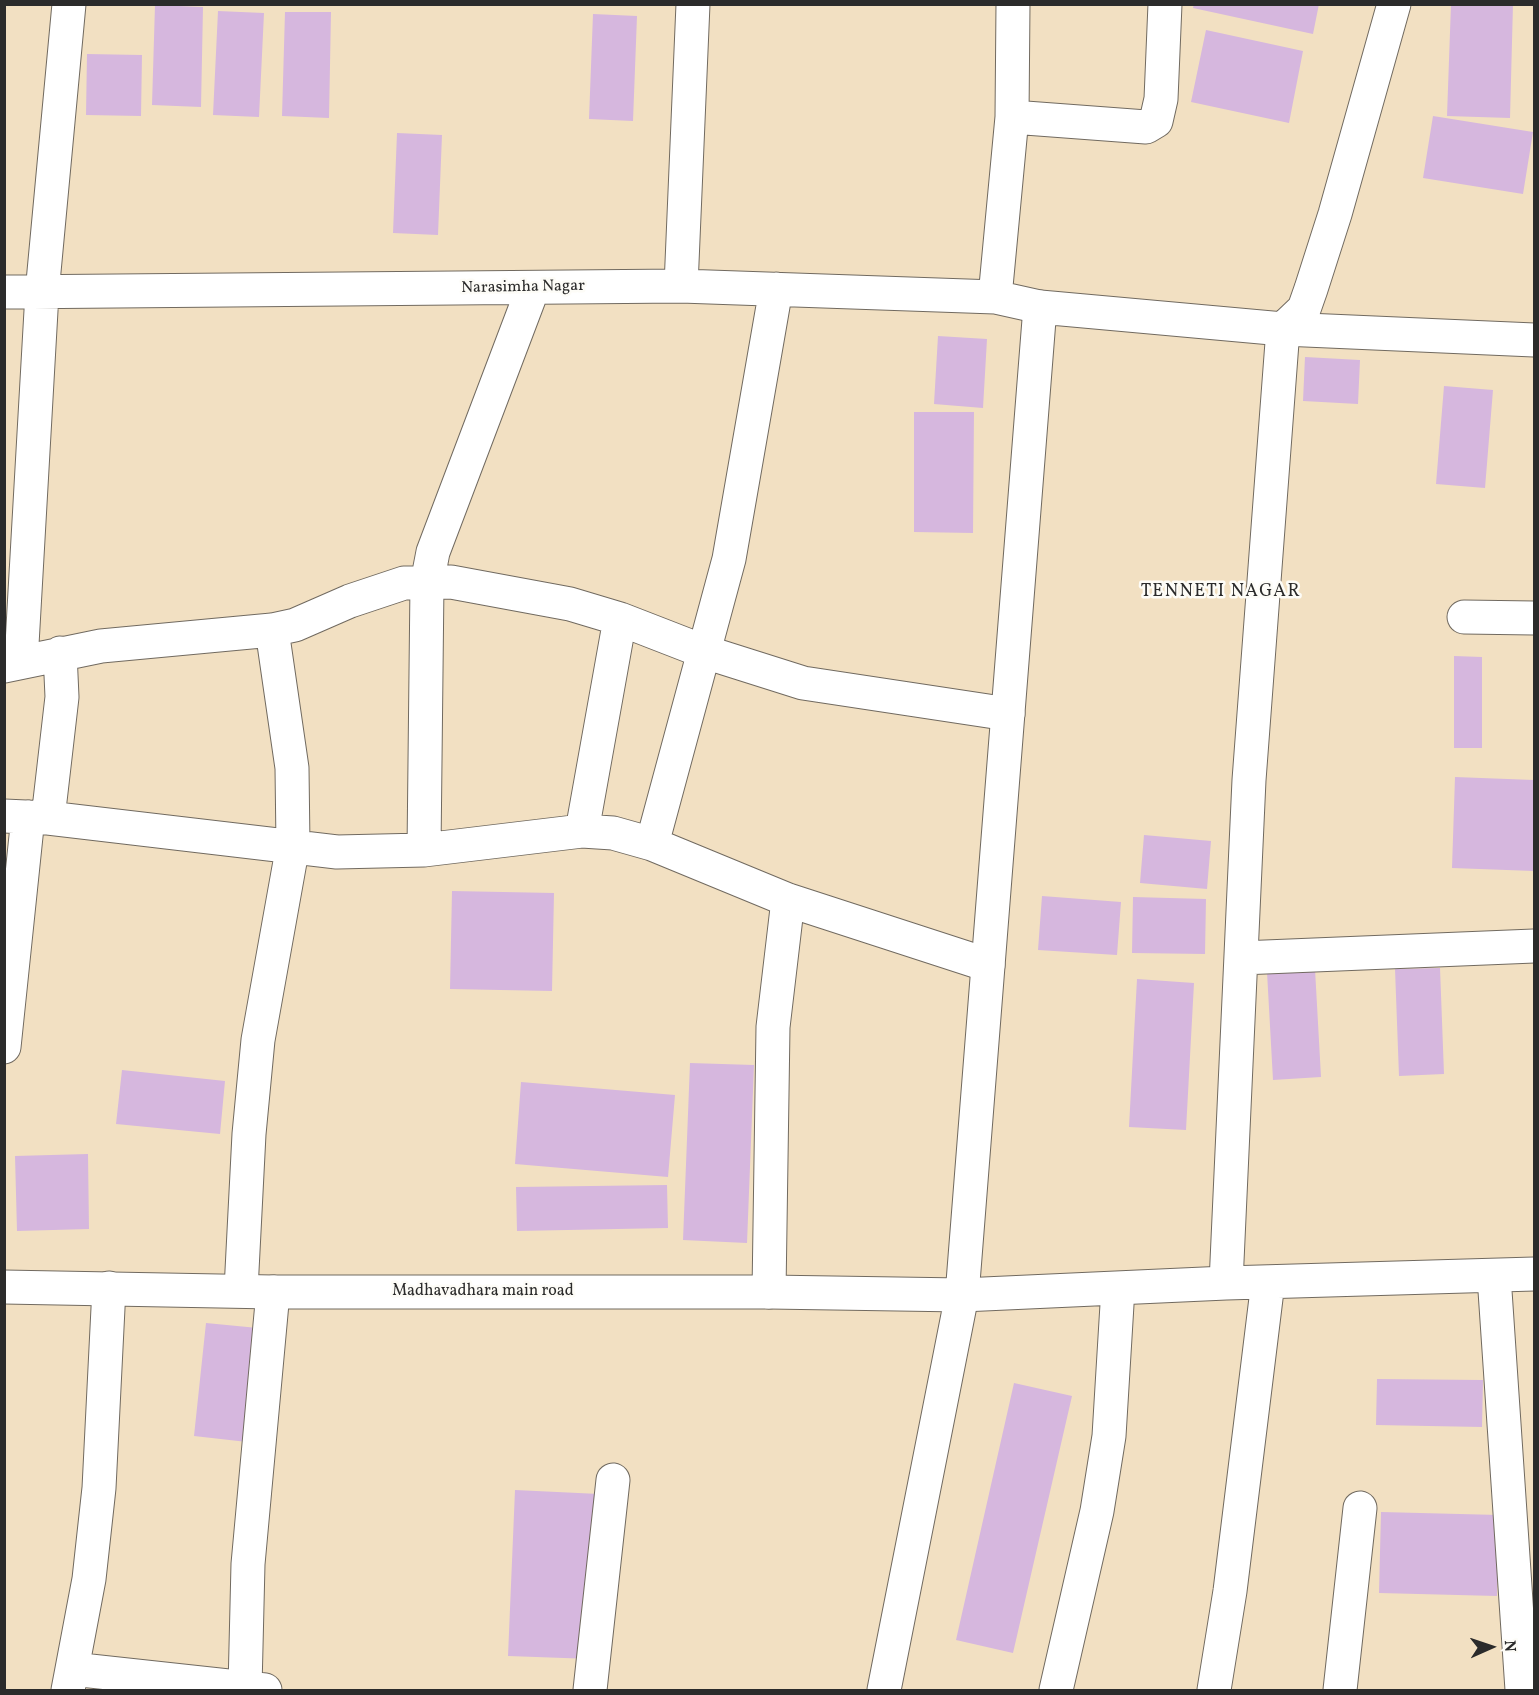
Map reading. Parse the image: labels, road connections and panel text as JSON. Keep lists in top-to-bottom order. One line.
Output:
{"streets":{"street":["Narasimha Nagar","Madhavadhara main road"]},"districts":["TENNETI NAGAR"],"north":"right"}
